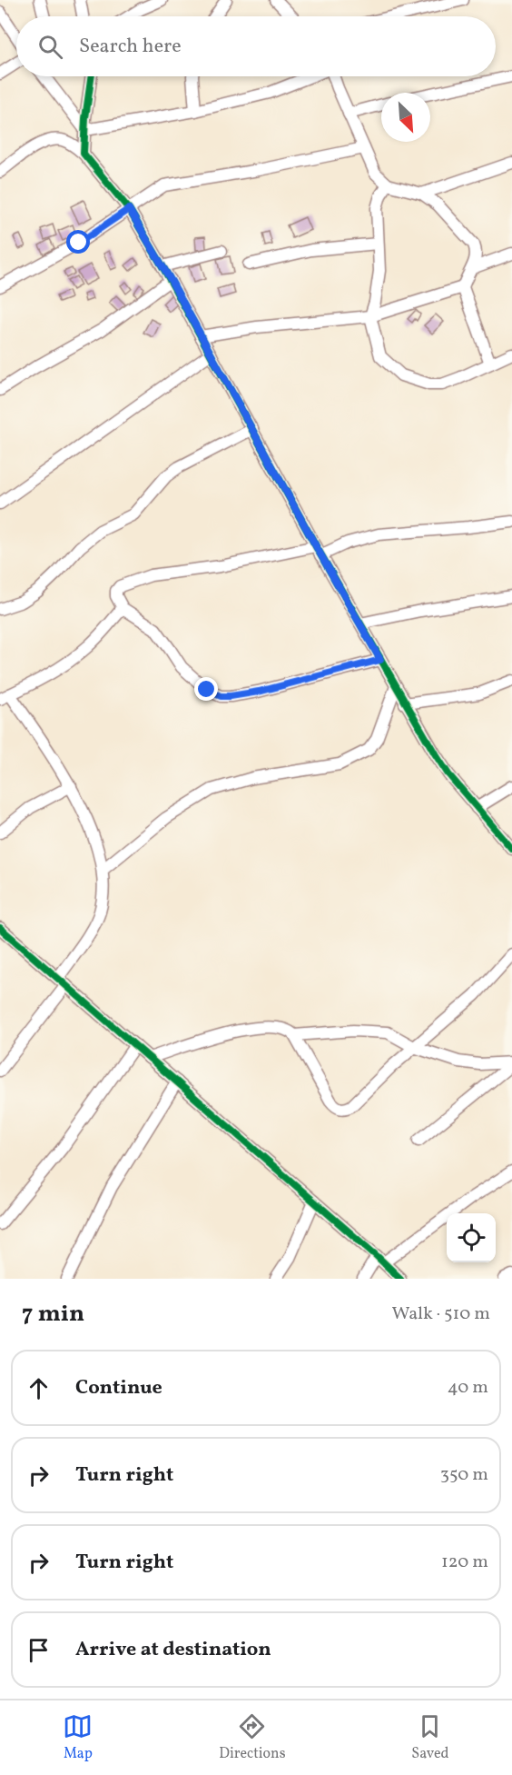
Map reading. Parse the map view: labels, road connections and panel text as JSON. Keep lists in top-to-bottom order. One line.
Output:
{"north":"bottom right","page":{"search":"Search here","heading":["7 min","Walk · 510 m"],"list":[["Continue","40 m"],["Turn right","350 m"],["Turn right","120 m"],"Arrive at destination"],"nav":["Map","Directions","Saved"]}}
